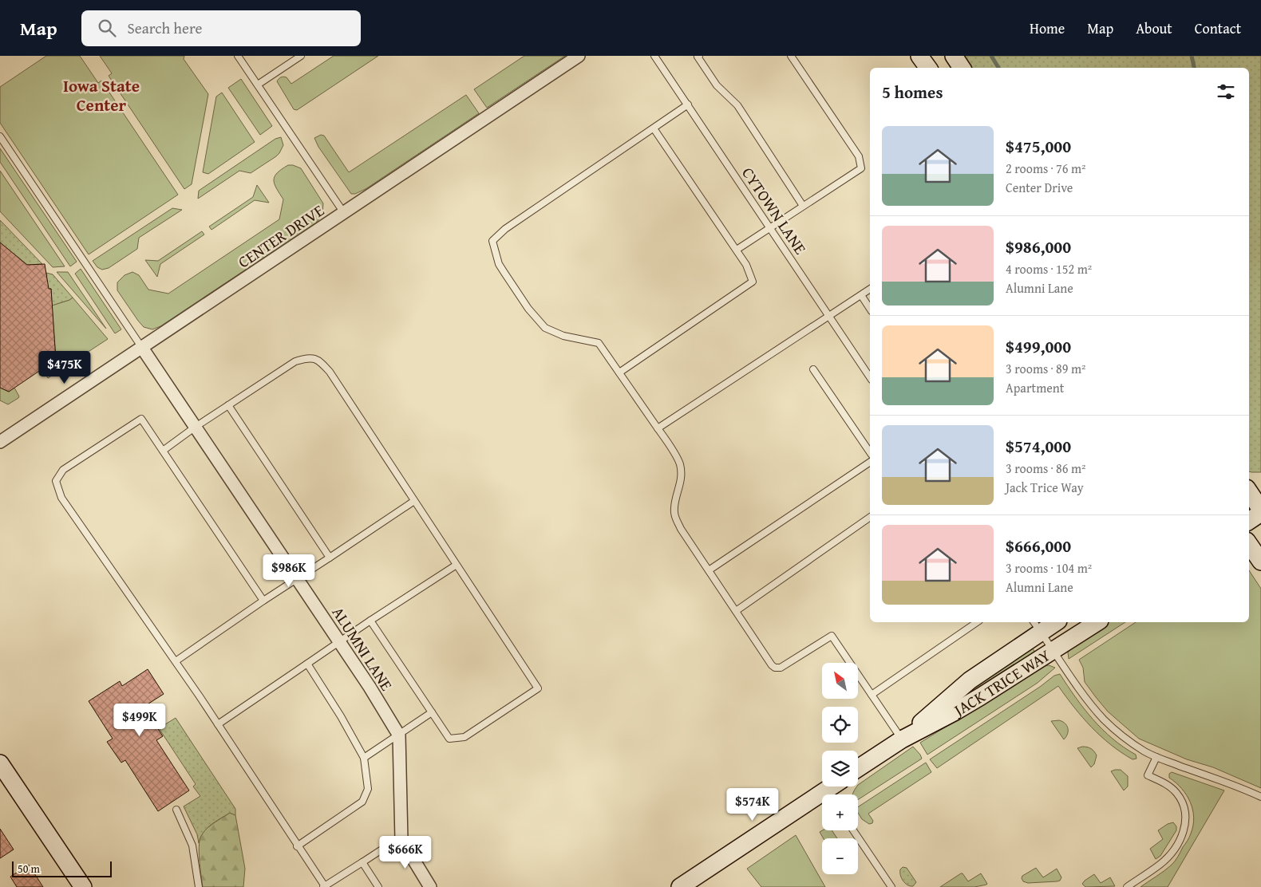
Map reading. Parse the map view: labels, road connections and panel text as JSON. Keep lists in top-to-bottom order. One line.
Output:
{"streets":{"street":["CENTER DRIVE","ALUMNI LANE","JACK TRICE WAY"],"lane":["CYTOWN LANE"]},"crossings":[["CENTER DRIVE","ALUMNI LANE"]],"districts":["Iowa State Center"],"scale_bar":"50 m","north":"top left","page":{"header":"Map","search":"Search here","nav":["Home","Map","About","Contact"],"heading":"5 homes","list":[{"name":"$475,000","note":"2 rooms · 76 m² · Center Drive"},{"name":"$986,000","note":"4 rooms · 152 m² · Alumni Lane"},{"name":"$499,000","note":"3 rooms · 89 m² · Apartment"},{"name":"$574,000","note":"3 rooms · 86 m² · Jack Trice Way"},{"name":"$666,000","note":"3 rooms · 104 m² · Alumni Lane"}],"price":["$475K","$986K","$499K","$574K","$666K"],"map_buttons":["+","−"],"scale":"50 m"}}
